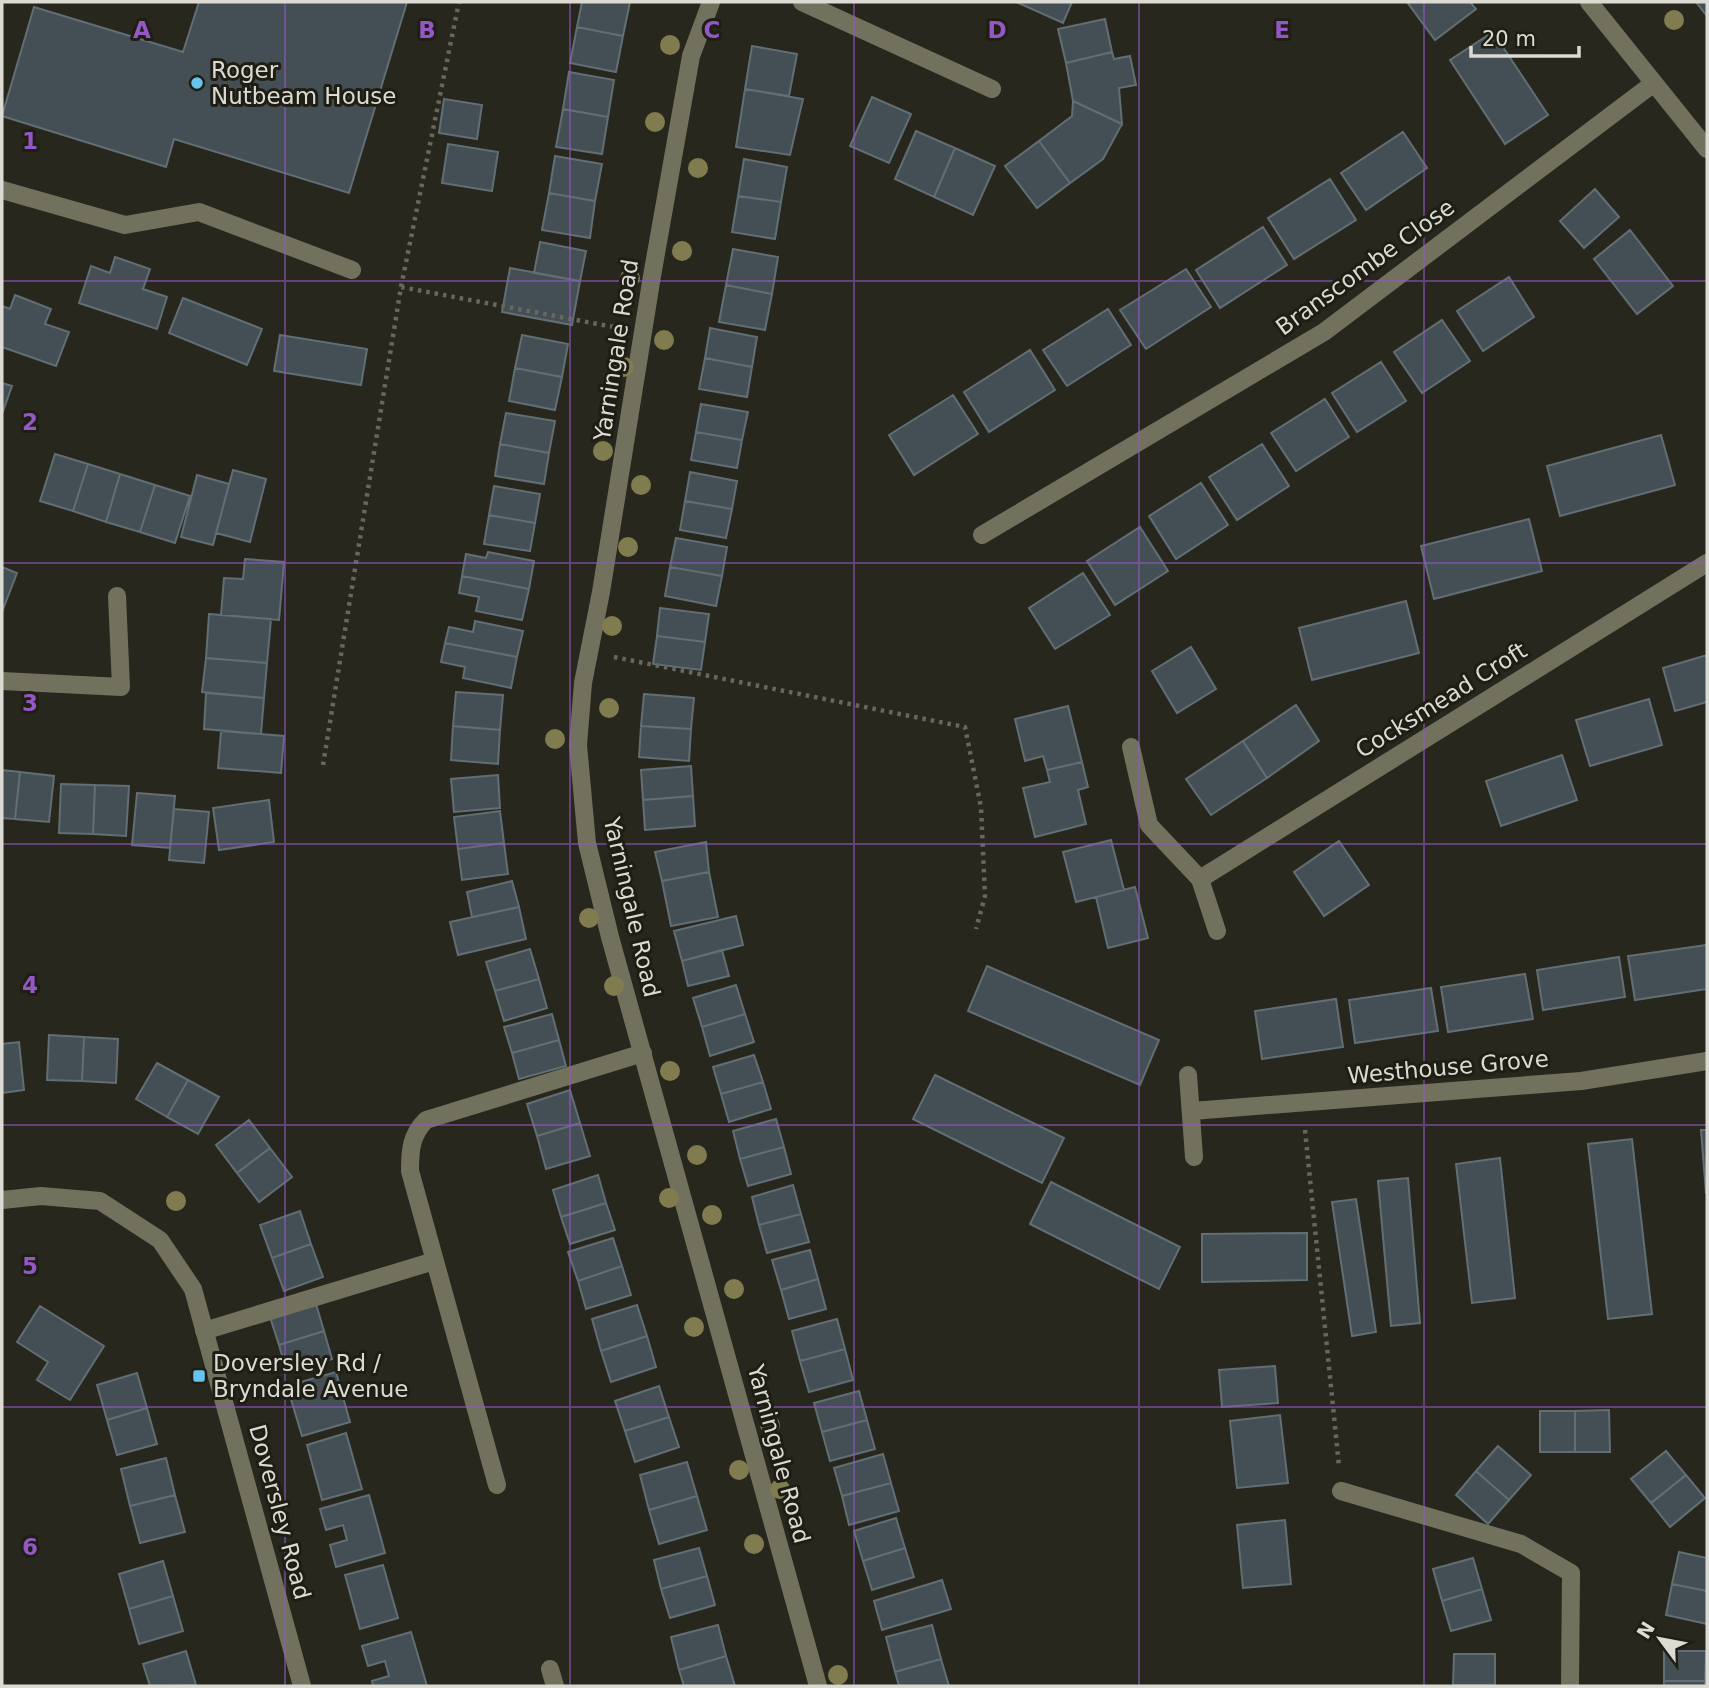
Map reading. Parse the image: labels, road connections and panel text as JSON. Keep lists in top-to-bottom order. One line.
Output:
{"streets":{"street":["Branscombe Close","Yarningale Road","Cocksmead Croft","Westhouse Grove","Doversley Road"]},"places":{"other":["Roger Nutbeam House"],"transit":["Doversley Rd / Bryndale Avenue"]},"scale_bar":"20 m","north":"top left","grid":{"columns":["A","B","C","D","E"],"rows":["1","2","3","4","5","6"]}}
